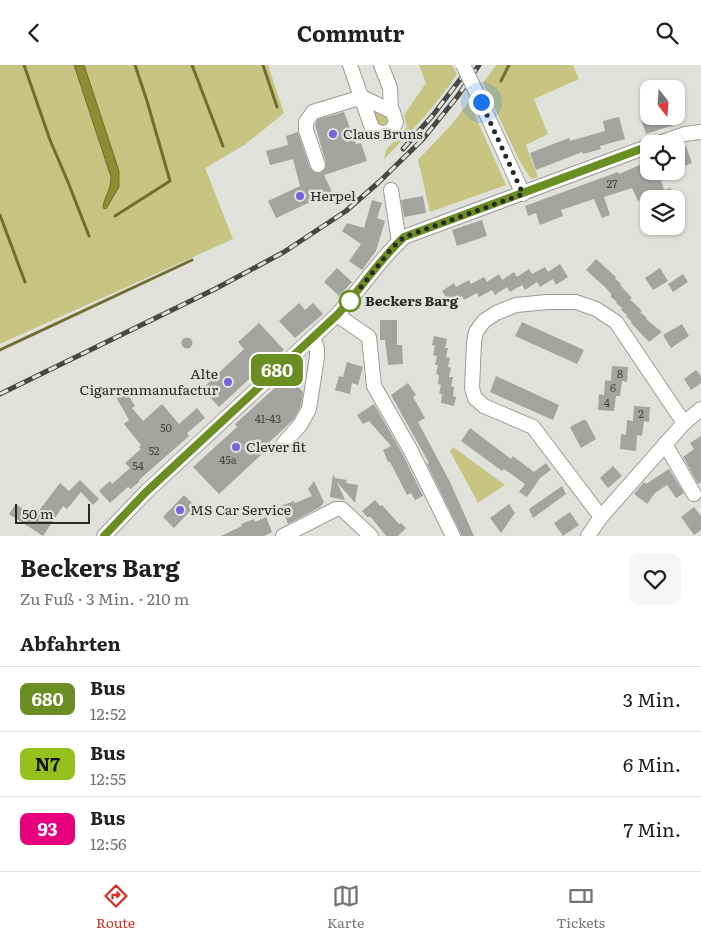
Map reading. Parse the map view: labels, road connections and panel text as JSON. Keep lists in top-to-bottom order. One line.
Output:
{"places":["Claus Bruns","Herpel","Beckers Barg","Alte Cigarrenmanufactur","Clever fit","MS Car Service"],"lines":["bus line 680"],"house_numbers":["27","8","6","4","2","41-43","50","52","45a","54"],"scale_bar":"50 m","north":"bottom","page":{"header":"Commutr","on_map":"680","scale":"50 m","heading":[["Beckers Barg","Zu Fuß · 3 Min. · 210 m"],"Abfahrten"],"list":[{"mark":"680","name":"Bus","note":"12:52","value":"3 Min."},{"mark":"N7","name":"Bus","note":"12:55","value":"6 Min."},{"mark":"93","name":"Bus","note":"12:56","value":"7 Min."}],"tabs":["Route","Karte","Tickets"]}}
